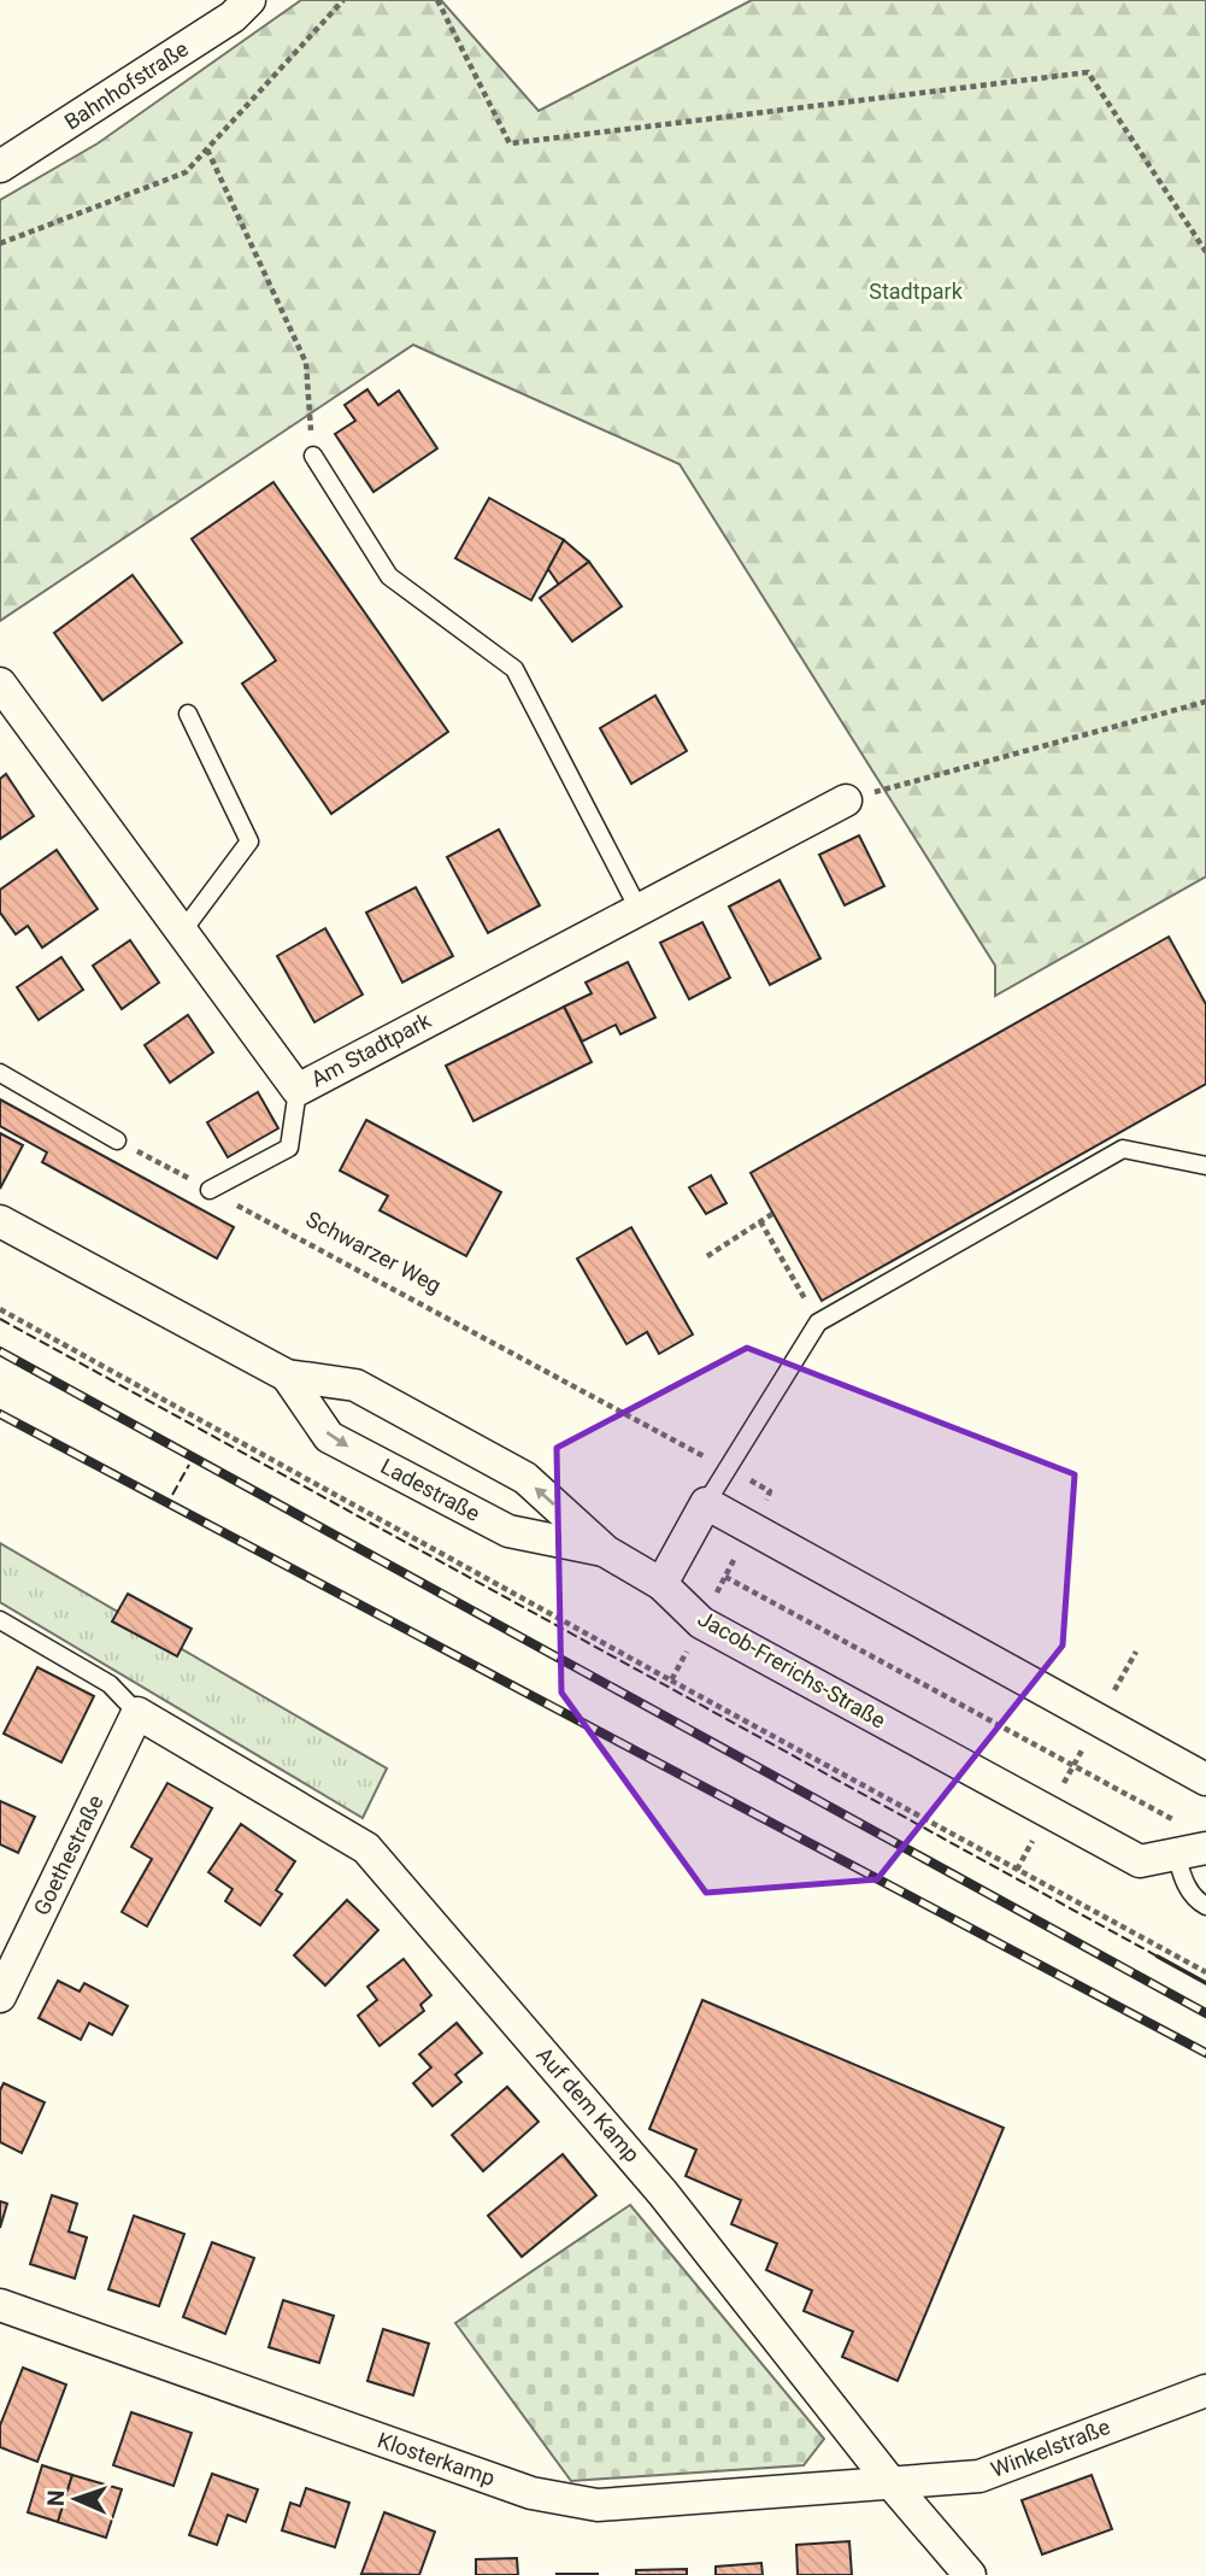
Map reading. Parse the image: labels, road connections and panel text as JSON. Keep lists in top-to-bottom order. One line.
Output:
{"streets":{"street":["Bahnhofstraße","Am Stadtpark","Ladestraße","Jacob-Frerichs-Straße","Goethestraße","Auf dem Kamp","Winkelstraße","Klosterkamp"],"path":["Schwarzer Weg"]},"crossings":[["Ladestraße","Jacob-Frerichs-Straße"],["Goethestraße","Auf dem Kamp"],["Auf dem Kamp","Winkelstraße"],["Auf dem Kamp","Klosterkamp"],["Winkelstraße","Klosterkamp"]],"parks":["Stadtpark"],"north":"left"}
